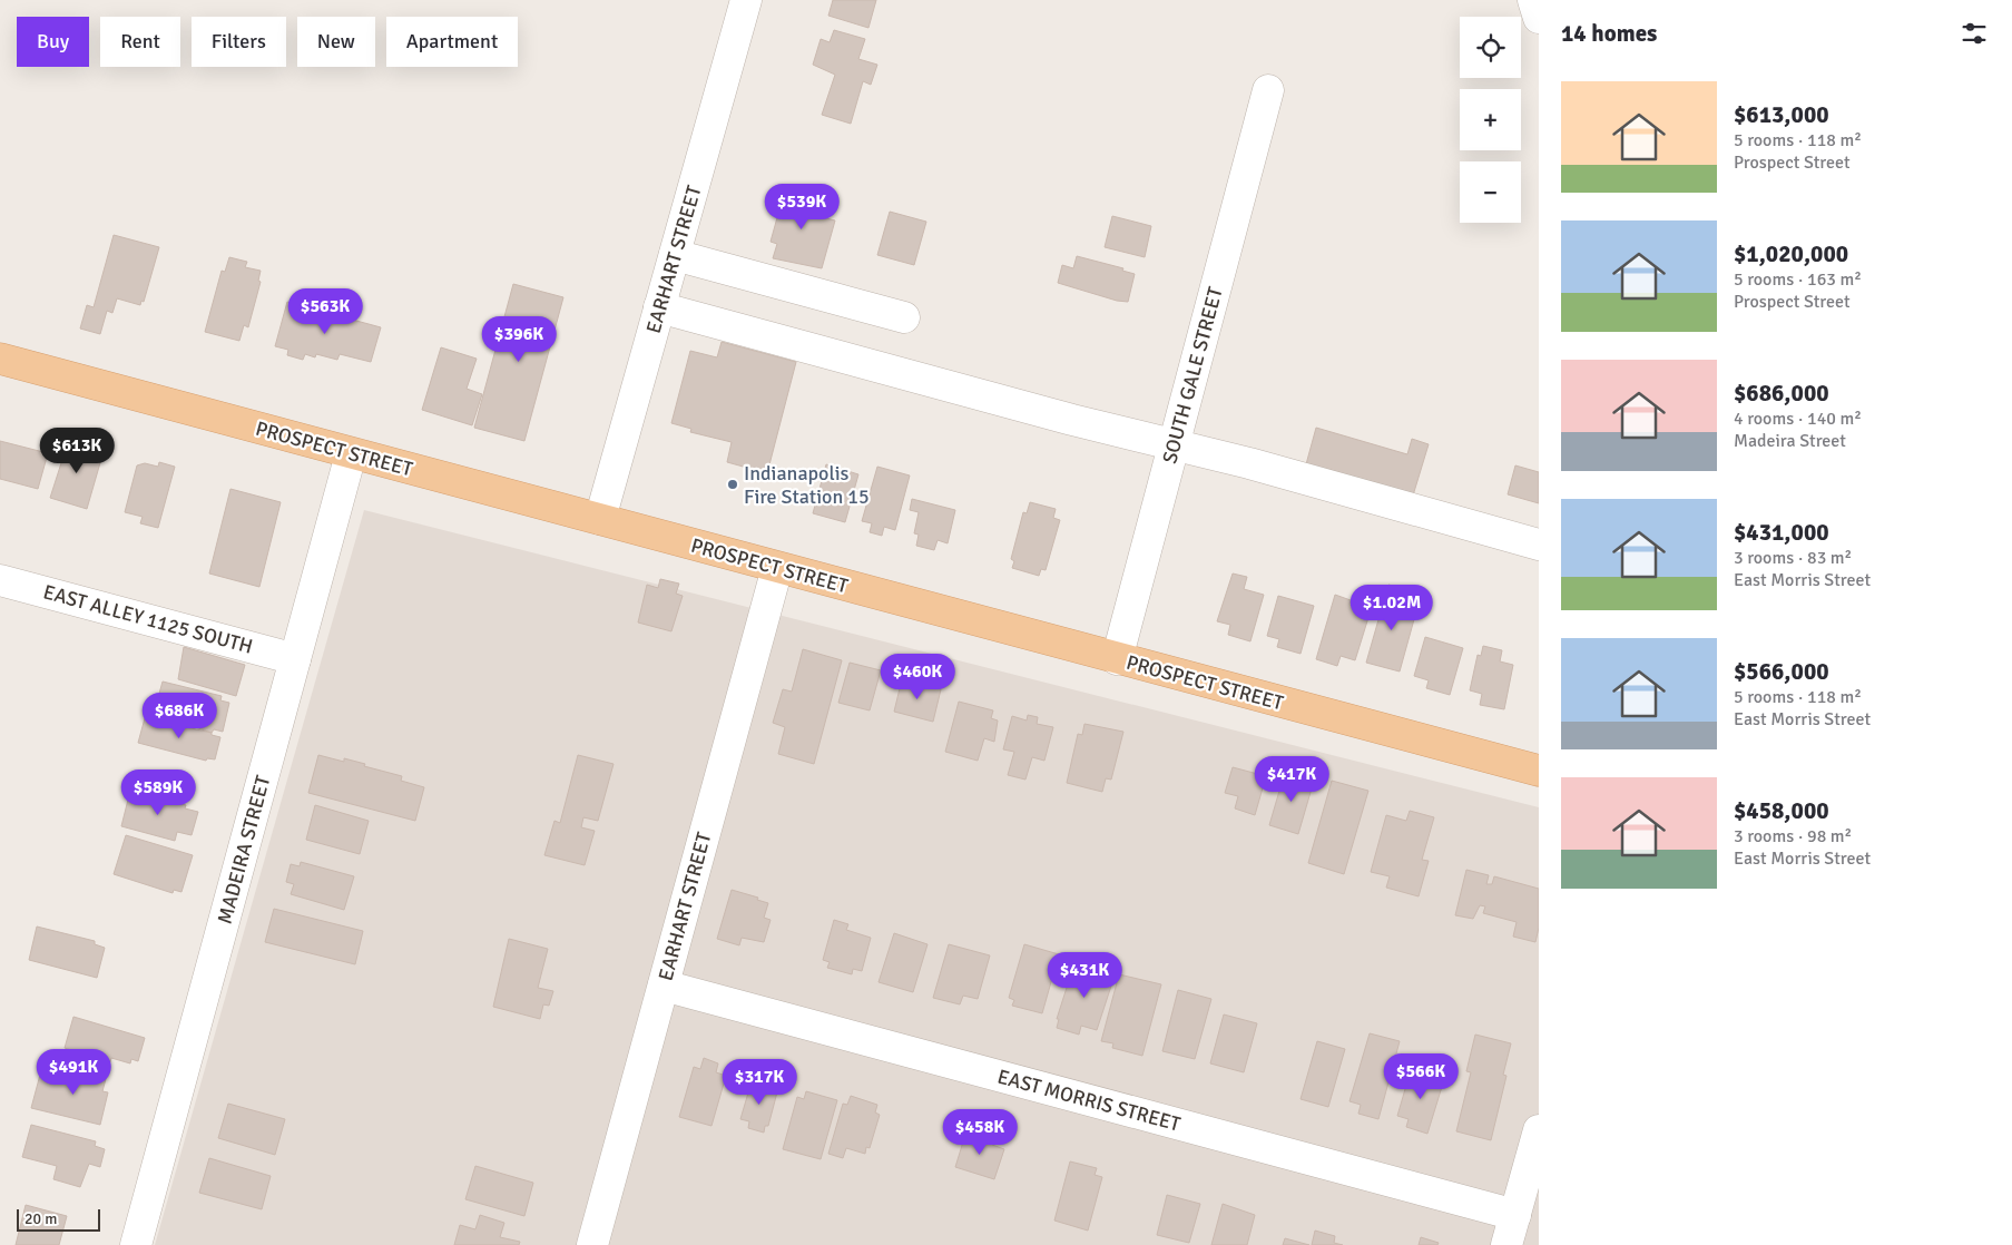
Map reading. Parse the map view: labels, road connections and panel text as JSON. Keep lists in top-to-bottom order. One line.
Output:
{"streets":{"main road":["PROSPECT STREET"],"street":["EARHART STREET","SOUTH GALE STREET","EAST ALLEY 1125 SOUTH","MADEIRA STREET","EAST MORRIS STREET"]},"crossings":[["EARHART STREET","PROSPECT STREET"],["EARHART STREET","EAST MORRIS STREET"],["SOUTH GALE STREET","PROSPECT STREET"],["PROSPECT STREET","MADEIRA STREET"],["EAST ALLEY 1125 SOUTH","MADEIRA STREET"]],"places":["Indianapolis Fire Station 15"],"scale_bar":"20 m","page":{"heading":"14 homes","map_buttons":["+","−"],"chip":["Buy","Rent","Filters","New","Apartment"],"list":[{"name":"$613,000","note":"5 rooms · 118 m² · Prospect Street"},{"name":"$1,020,000","note":"5 rooms · 163 m² · Prospect Street"},{"name":"$686,000","note":"4 rooms · 140 m² · Madeira Street"},{"name":"$431,000","note":"3 rooms · 83 m² · East Morris Street"},{"name":"$566,000","note":"5 rooms · 118 m² · East Morris Street"},{"name":"$458,000","note":"3 rooms · 98 m² · East Morris Street"}],"price":["$539K","$563K","$396K","$613K","$1.02M","$460K","$686K","$417K","$589K","$431K","$491K","$566K","$317K","$458K"],"scale":"20 m"}}
